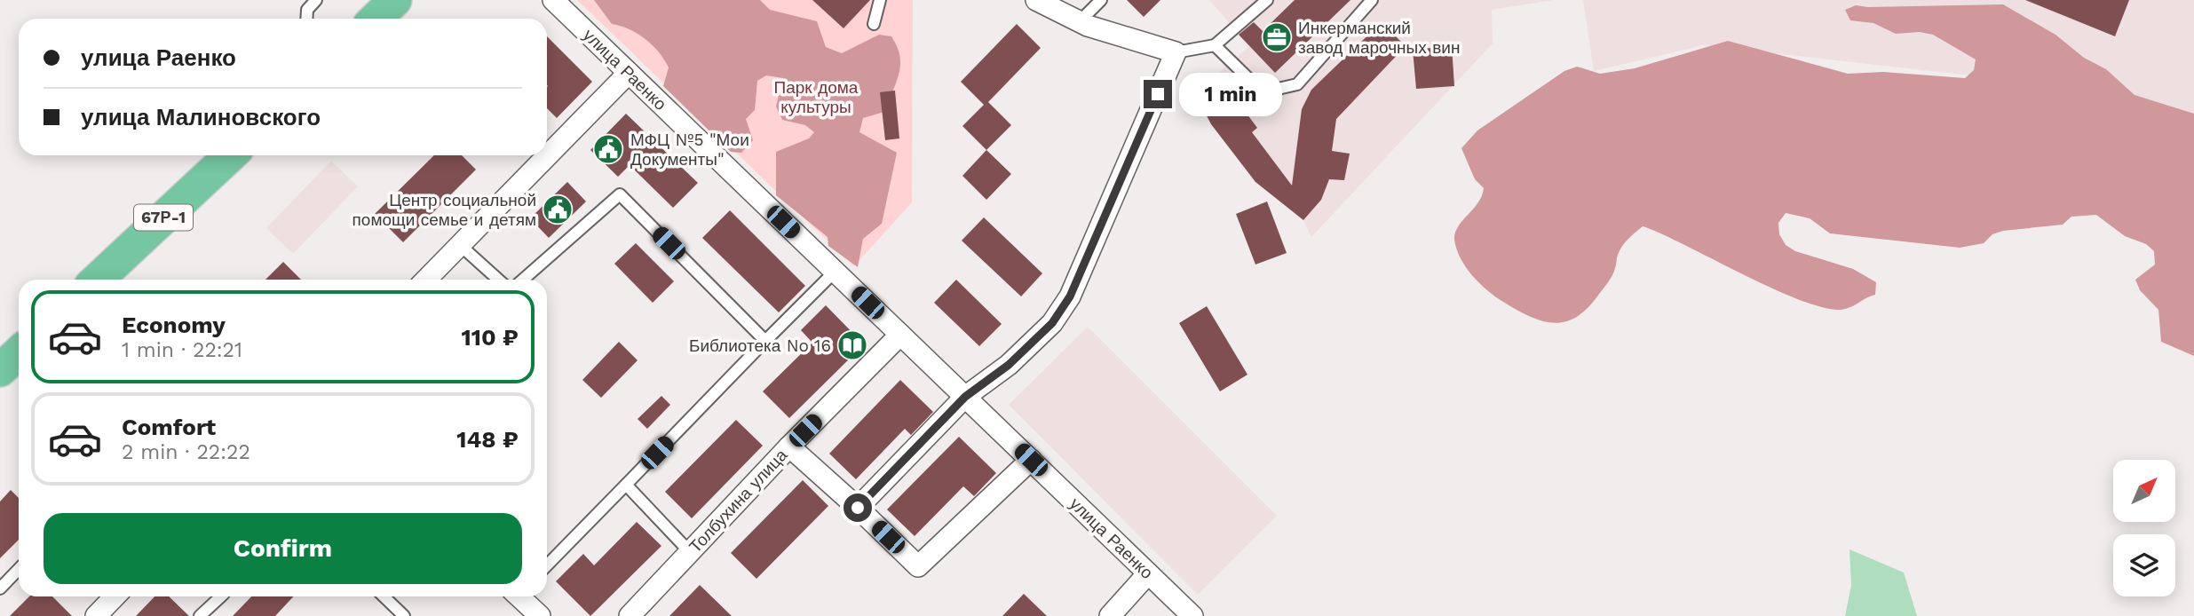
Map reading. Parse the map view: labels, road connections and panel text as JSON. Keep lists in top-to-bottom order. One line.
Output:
{"streets":{"main road":["67Р-1"],"street":["улица Раенко","Толбухина улица"]},"crossings":[["улица Раенко","Толбухина улица"]],"parks":["Парк дома культуры"],"places":{"office":["Инкерманский завод марочных вин"],"public building":["МФЦ №5 \"Мои Документы\"","Центр социальной помощи семье и детям"],"library":["Библиотека No 16"]},"north":"top right","page":{"banner":["улица Раенко","улица Малиновского"],"bubble":"1 min","list":[{"name":"Economy","note":"1 min · 22:21","value":"110 ₽"},{"name":"Comfort","note":"2 min · 22:22","value":"148 ₽"}],"buttons":"Confirm"}}
